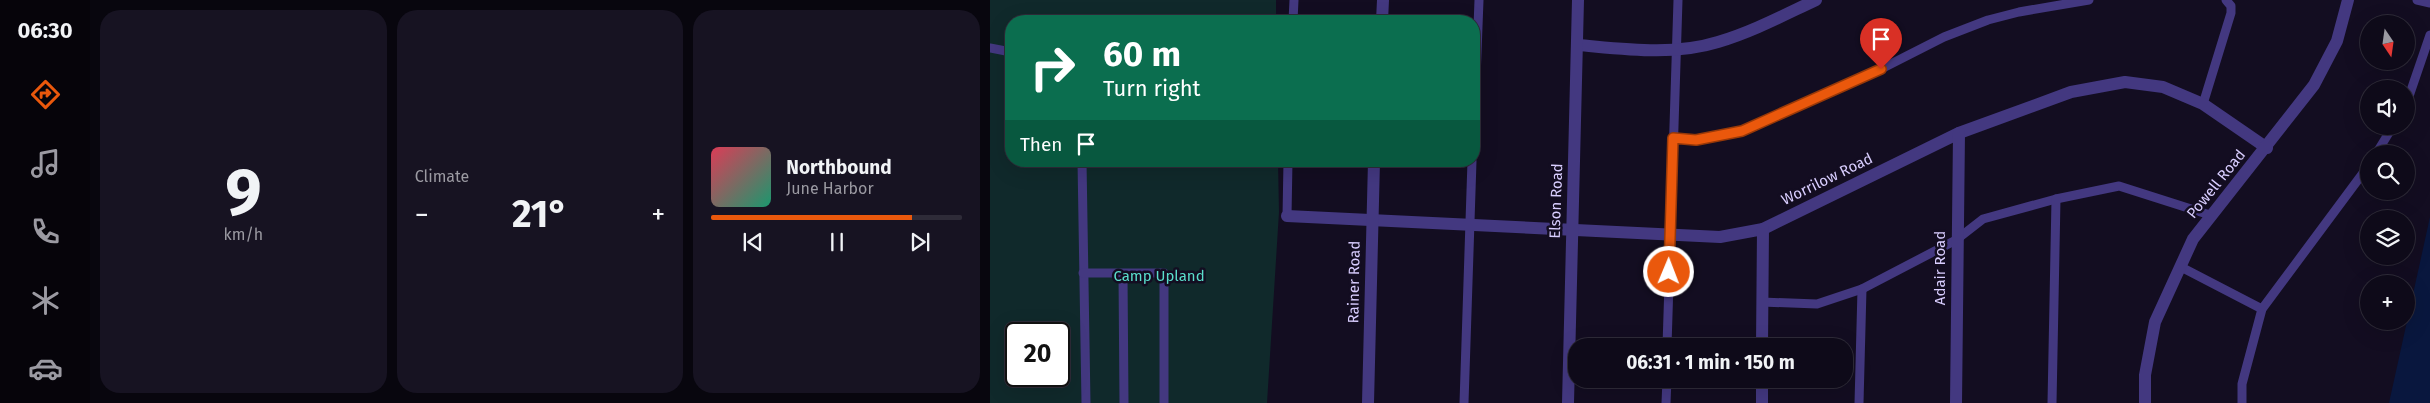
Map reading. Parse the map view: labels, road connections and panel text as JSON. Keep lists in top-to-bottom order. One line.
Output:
{"streets":{"street":["Worrilow Road","Powell Road","Elson Road","Adair Road","Rainer Road"]},"crossings":[["Worrilow Road","Powell Road"],["Worrilow Road","Elson Road"],["Worrilow Road","Adair Road"],["Worrilow Road","Rainer Road"]],"parks":["Camp Upland"],"north":"bottom","page":{"tabs":"06:30","tile":[["9","km/h"],"Climate"],"map_buttons":"+","turn":["60 m","Turn right"],"then":"Then","song":["Northbound","June Harbor"],"heat":["−","21°","+"],"limit":"20","trip":"06:31 · 1 min · 150 m"}}
